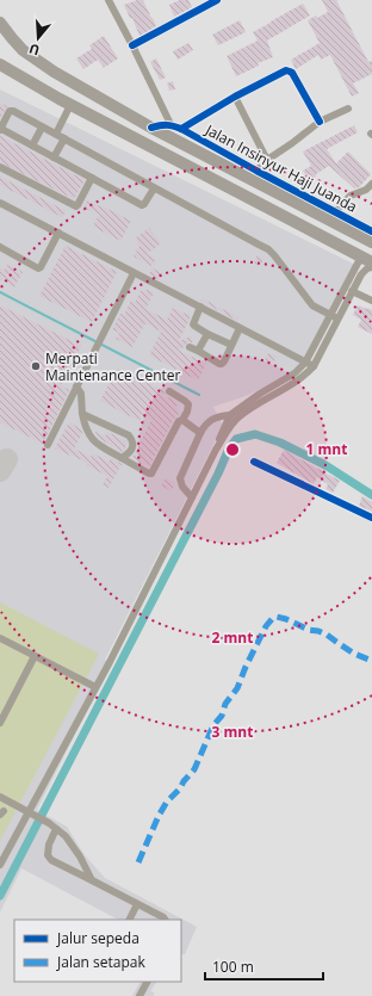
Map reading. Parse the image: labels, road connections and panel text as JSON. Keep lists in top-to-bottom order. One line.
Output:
{"streets":{"highway":["Jalan Insinyur Haji Juanda"]},"places":["Merpati Maintenance Center"],"legend":["Jalur sepeda","Jalan setapak"],"scale_bar":"100 m","north":"bottom","rings":["1 mnt","2 mnt","3 mnt"]}
